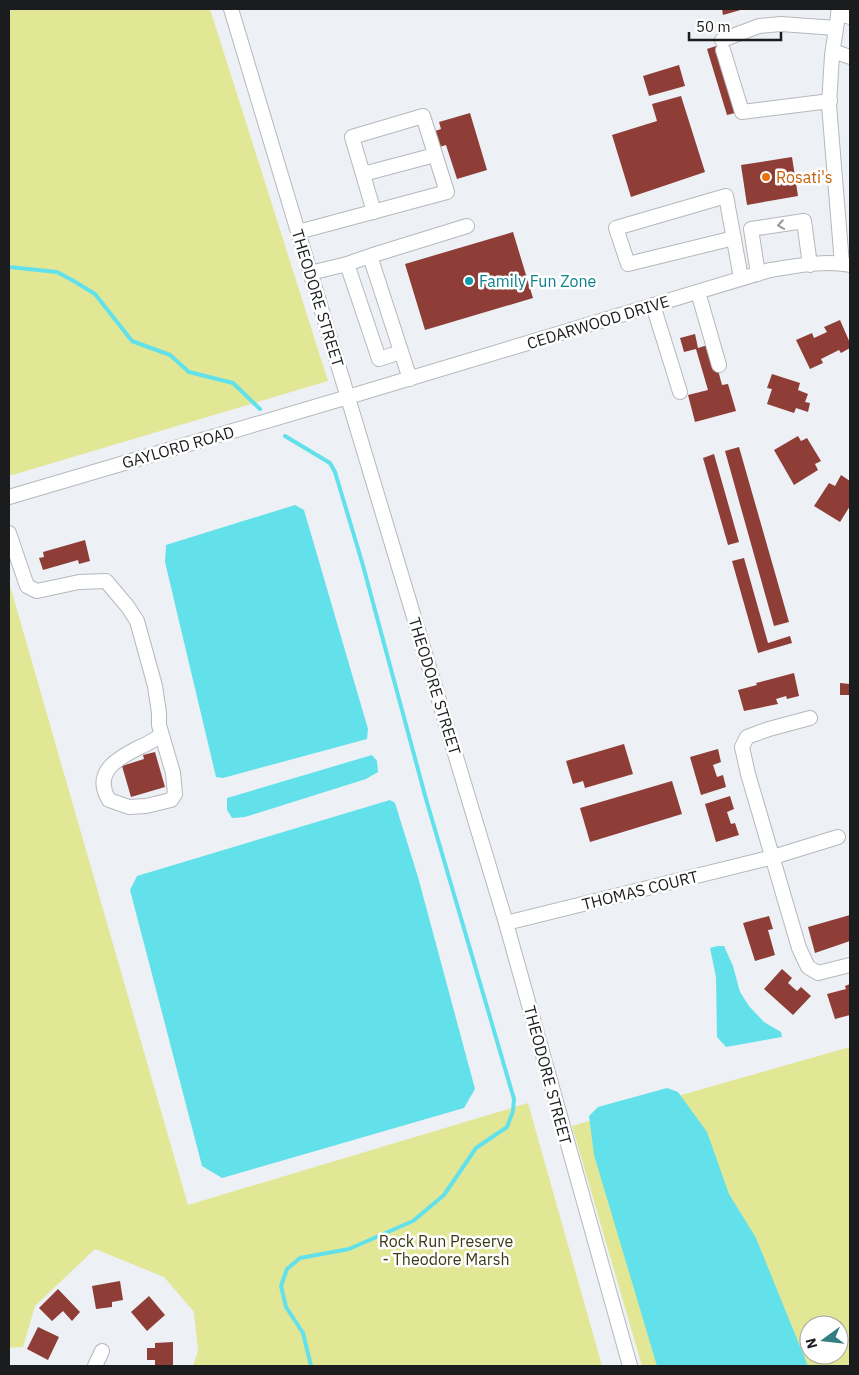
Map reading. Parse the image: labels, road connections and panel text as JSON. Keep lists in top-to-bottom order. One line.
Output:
{"streets":{"street":["THEODORE STREET","CEDARWOOD DRIVE","GAYLORD ROAD","THOMAS COURT"]},"crossings":[["THEODORE STREET","CEDARWOOD DRIVE"],["THEODORE STREET","GAYLORD ROAD"],["THEODORE STREET","THOMAS COURT"],["CEDARWOOD DRIVE","GAYLORD ROAD"]],"parks":["Rock Run Preserve - Theodore Marsh"],"places":["Rosati's","Family Fun Zone"],"scale_bar":"50 m","north":"left"}
